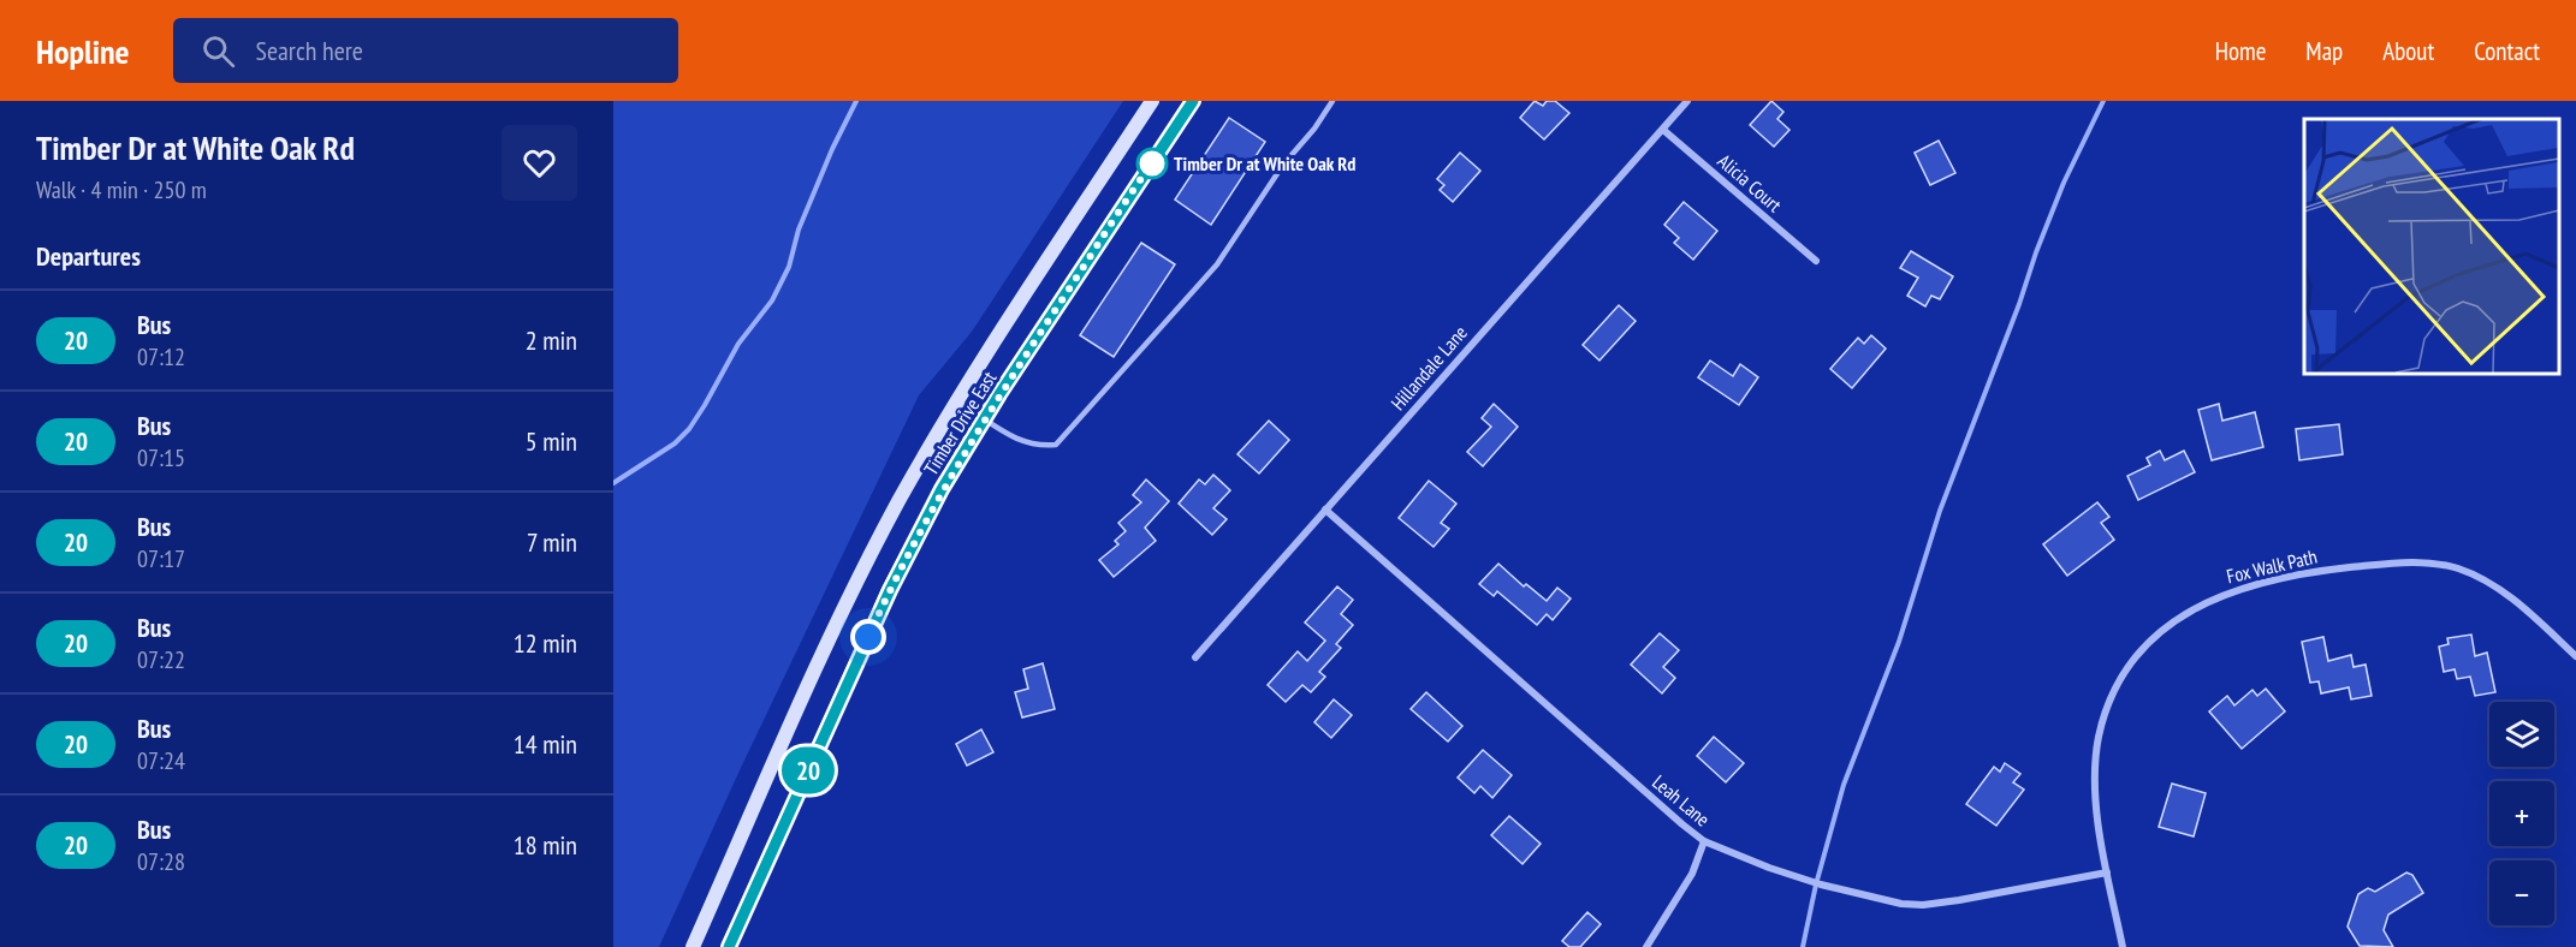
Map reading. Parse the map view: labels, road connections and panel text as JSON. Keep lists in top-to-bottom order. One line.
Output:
{"streets":{"main road":["Timber Drive East"],"street":["Alicia Court","Hillandale Lane","Fox Walk Path","Leah Lane"]},"crossings":[["Alicia Court","Hillandale Lane"],["Hillandale Lane","Leah Lane"],["Fox Walk Path","Leah Lane"]],"places":["Timber Dr at White Oak Rd"],"lines":["bus line 20"],"page":{"header":"Hopline","search":"Search here","nav":["Home","Map","About","Contact"],"heading":[["Timber Dr at White Oak Rd","Walk · 4 min · 250 m"],"Departures"],"on_map":"20","list":[{"mark":"20","name":"Bus","note":"07:12","value":"2 min"},{"mark":"20","name":"Bus","note":"07:15","value":"5 min"},{"mark":"20","name":"Bus","note":"07:17","value":"7 min"},{"mark":"20","name":"Bus","note":"07:22","value":"12 min"},{"mark":"20","name":"Bus","note":"07:24","value":"14 min"},{"mark":"20","name":"Bus","note":"07:28","value":"18 min"}],"map_buttons":["+","−"]}}
